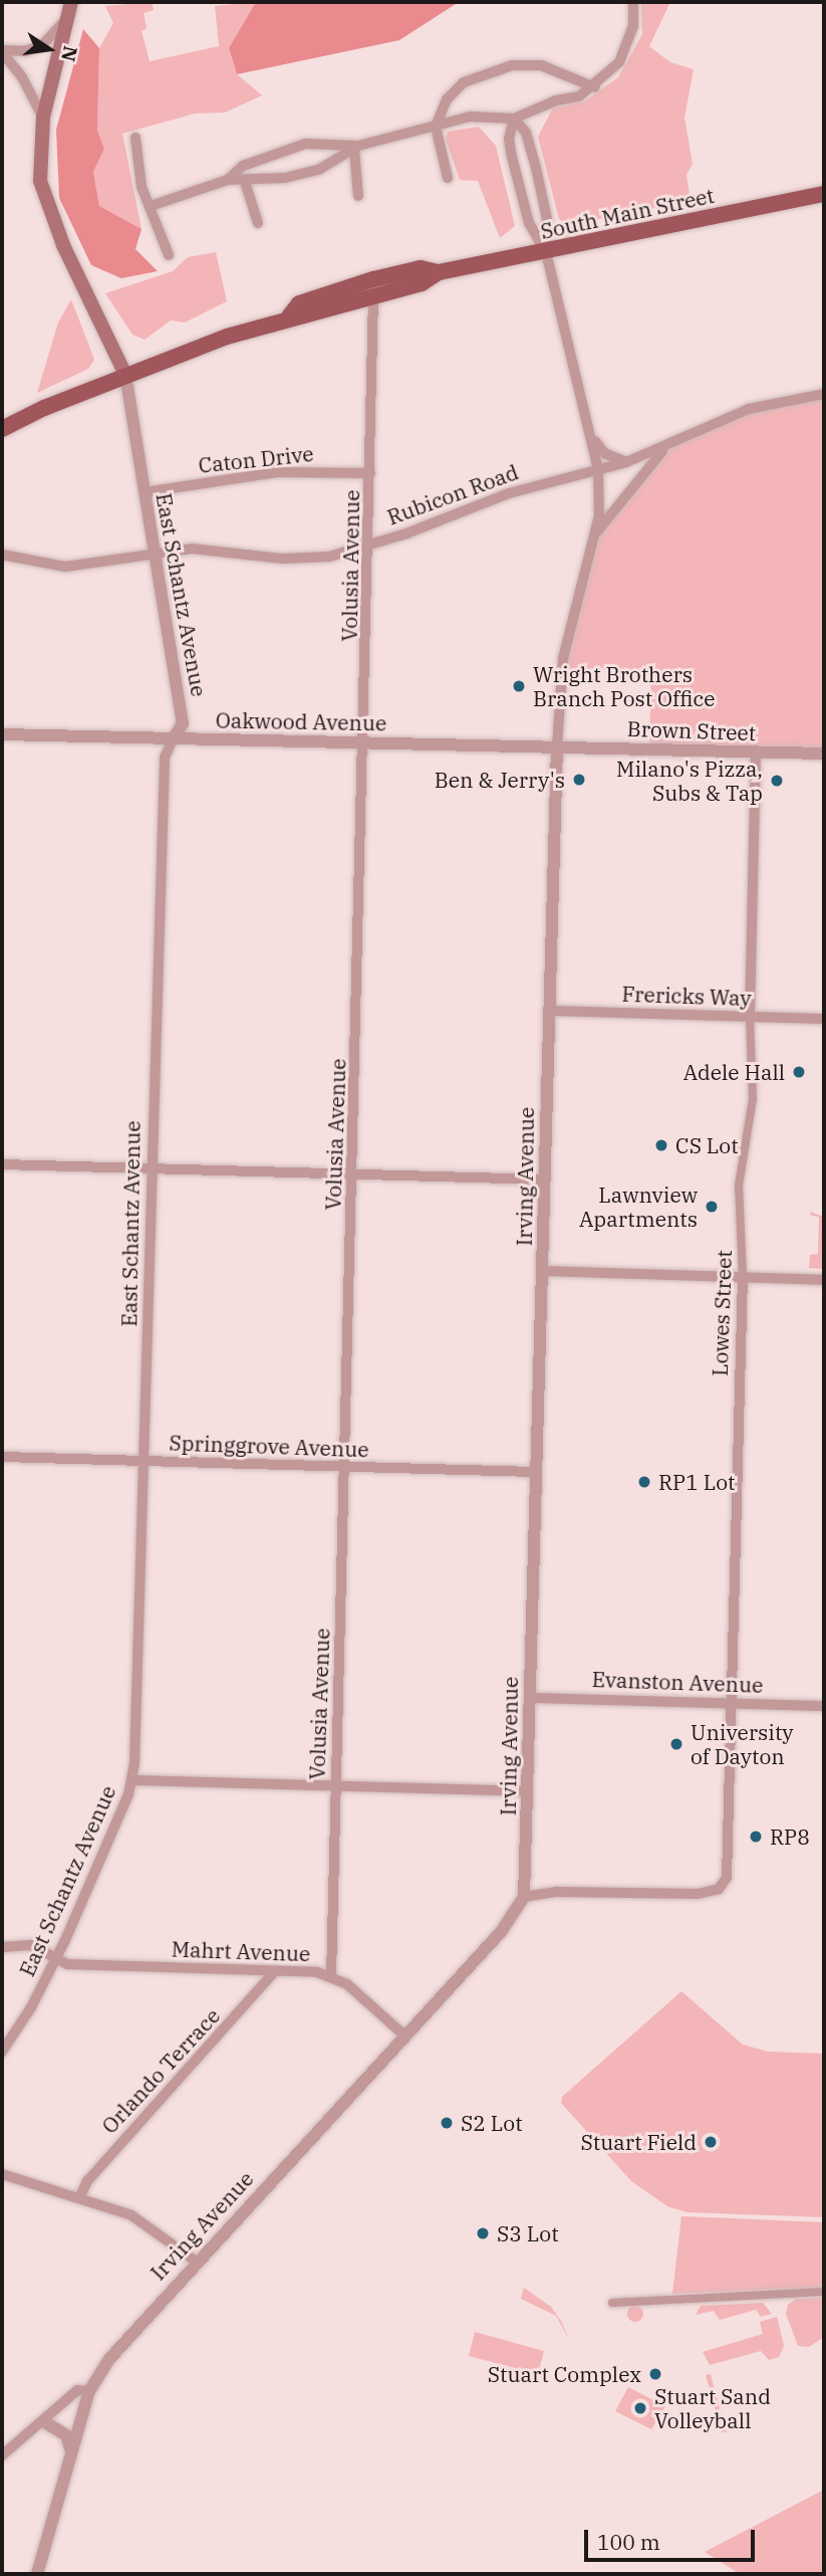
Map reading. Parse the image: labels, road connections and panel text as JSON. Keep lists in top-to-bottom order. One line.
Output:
{"streets":{"main road":["South Main Street"],"street":["Caton Drive","Rubicon Road","Volusia Avenue","East Schantz Avenue","Oakwood Avenue","Brown Street","Frericks Way","Irving Avenue","Lowes Street","Springgrove Avenue","Evanston Avenue","Mahrt Avenue","Orlando Terrace"]},"crossings":[["South Main Street","Volusia Avenue"],["South Main Street","East Schantz Avenue"],["Caton Drive","Volusia Avenue"],["Caton Drive","East Schantz Avenue"],["Rubicon Road","Volusia Avenue"],["Rubicon Road","East Schantz Avenue"],["Volusia Avenue","Oakwood Avenue"],["Volusia Avenue","Springgrove Avenue"],["Volusia Avenue","Mahrt Avenue"],["East Schantz Avenue","Oakwood Avenue"],["East Schantz Avenue","Springgrove Avenue"],["East Schantz Avenue","Mahrt Avenue"],["Oakwood Avenue","Brown Street"],["Oakwood Avenue","Irving Avenue"],["Brown Street","Irving Avenue"],["Brown Street","Lowes Street"],["Frericks Way","Irving Avenue"],["Frericks Way","Lowes Street"],["Irving Avenue","Lowes Street"],["Irving Avenue","Springgrove Avenue"],["Irving Avenue","Evanston Avenue"],["Irving Avenue","Mahrt Avenue"],["Lowes Street","Evanston Avenue"],["Mahrt Avenue","Orlando Terrace"]],"places":["Wright Brothers Branch Post Office","Ben & Jerry's","Milano's Pizza, Subs & Tap","Adele Hall","CS Lot","Lawnview Apartments","RP1 Lot","University of Dayton","RP8","S2 Lot","Stuart Field","S3 Lot","Stuart Complex","Stuart Sand Volleyball"],"scale_bar":"100 m","north":"right"}
